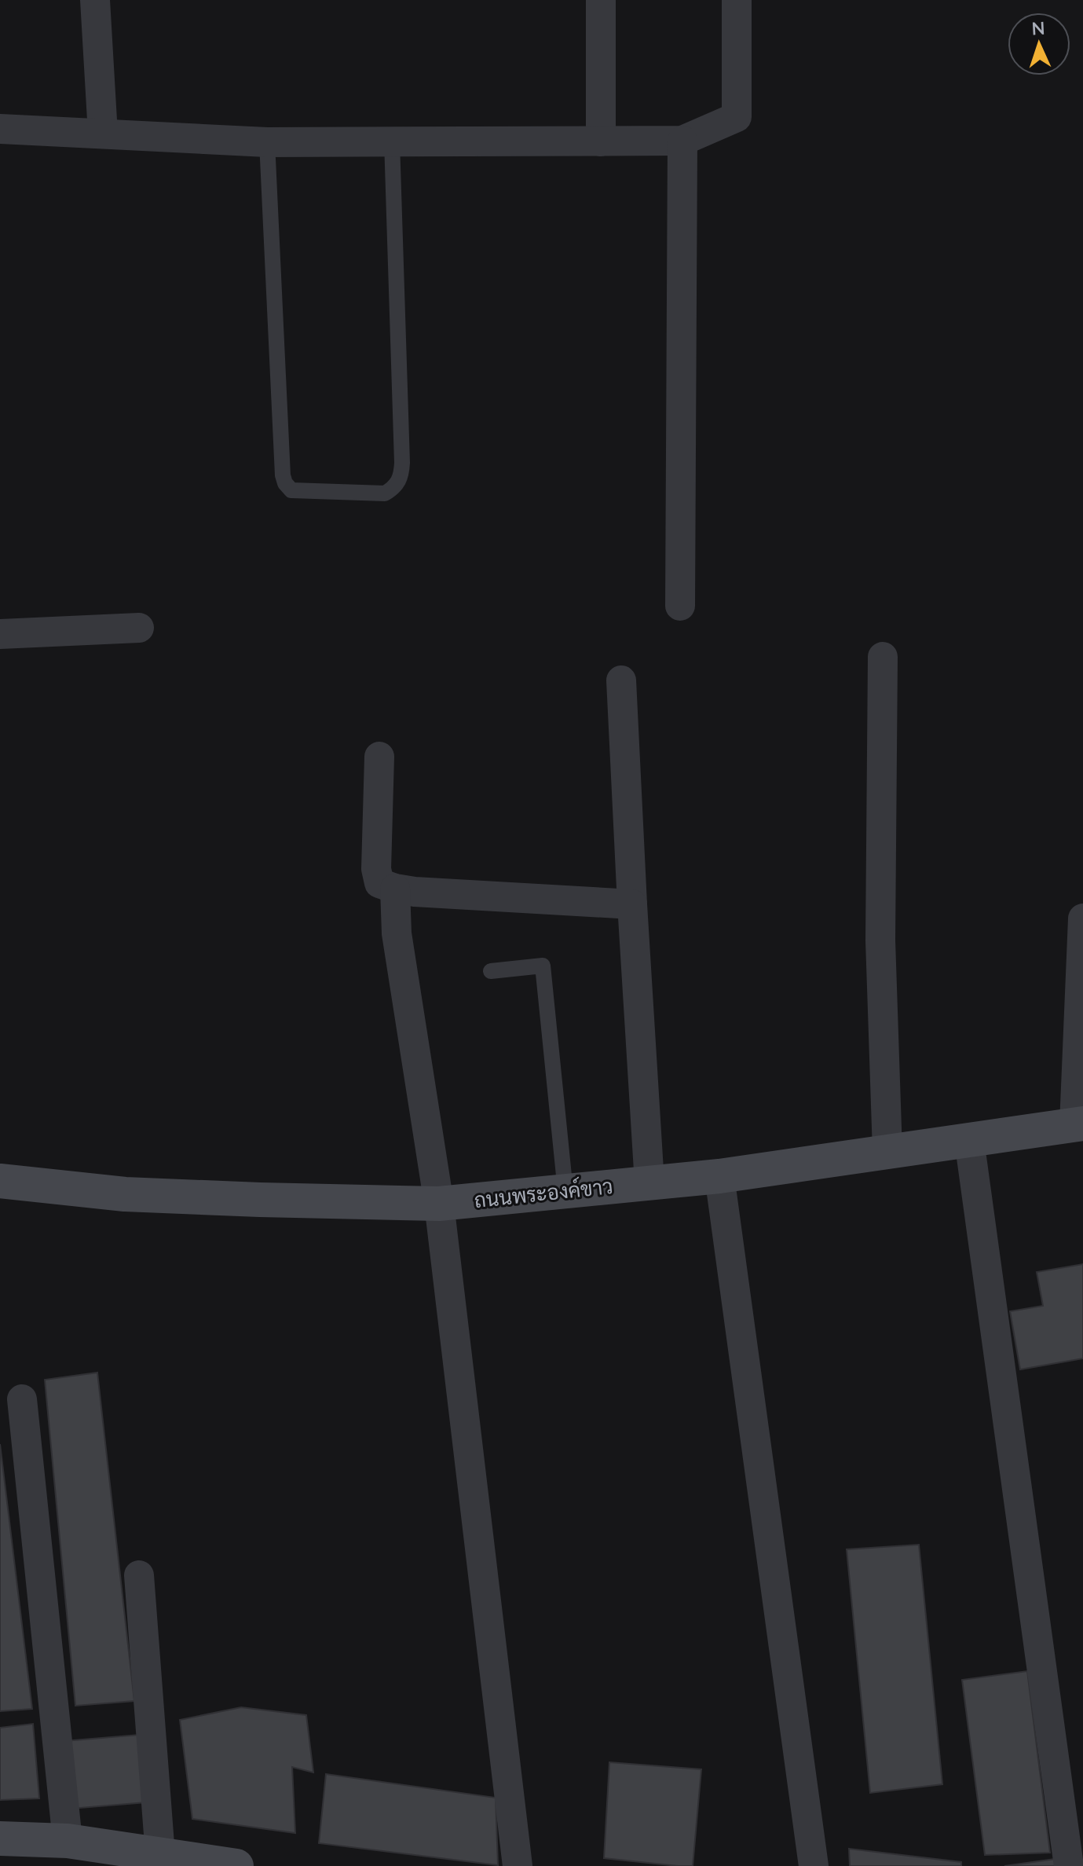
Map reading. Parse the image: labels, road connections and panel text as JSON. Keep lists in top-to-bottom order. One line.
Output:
{"streets":{"street":["ถนนพระองค์ขาว"]},"north":"top"}
